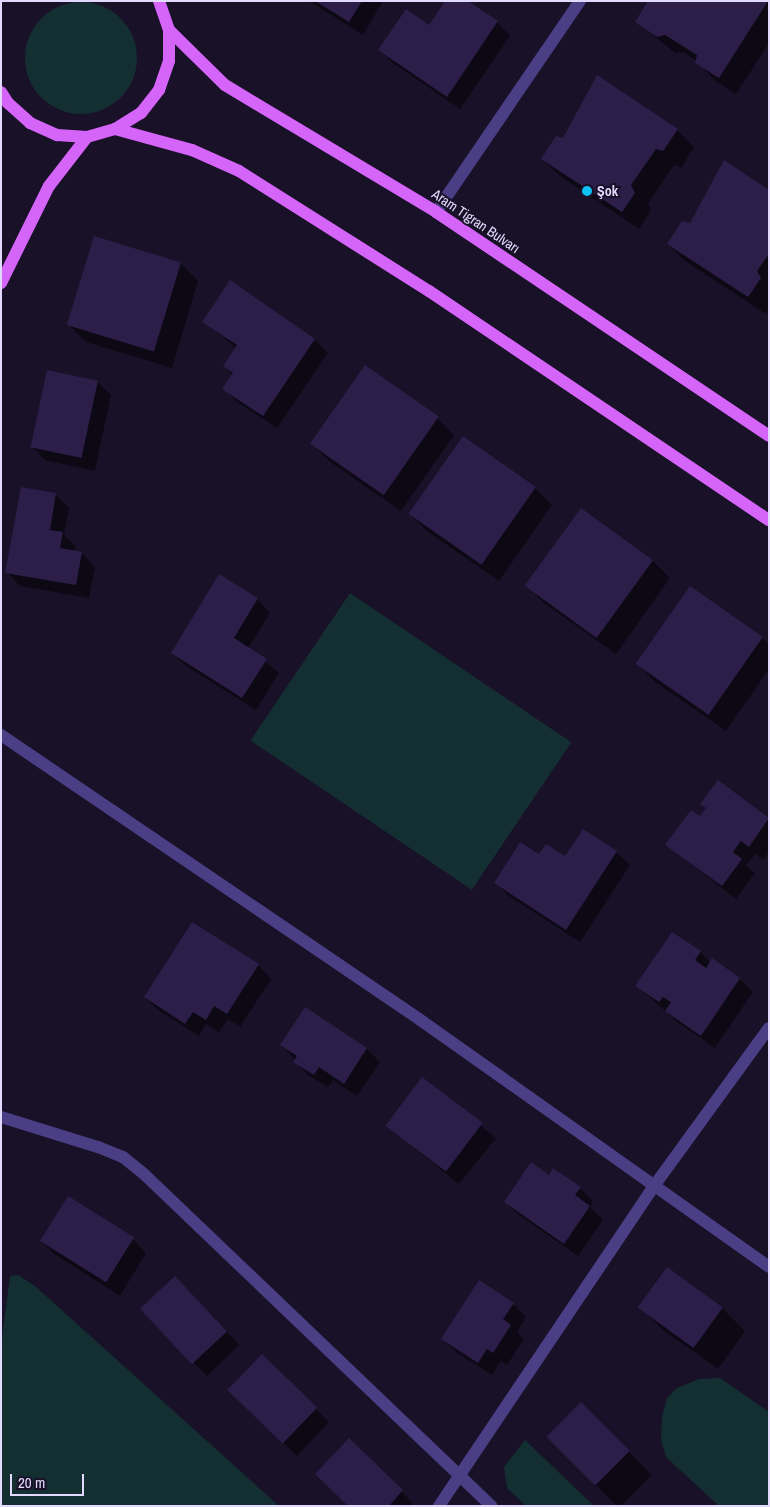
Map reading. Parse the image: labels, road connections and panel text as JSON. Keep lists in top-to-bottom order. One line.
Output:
{"streets":{"main road":["Aram Tigran Bulvarı"]},"places":["Şok"],"scale_bar":"20 m"}
